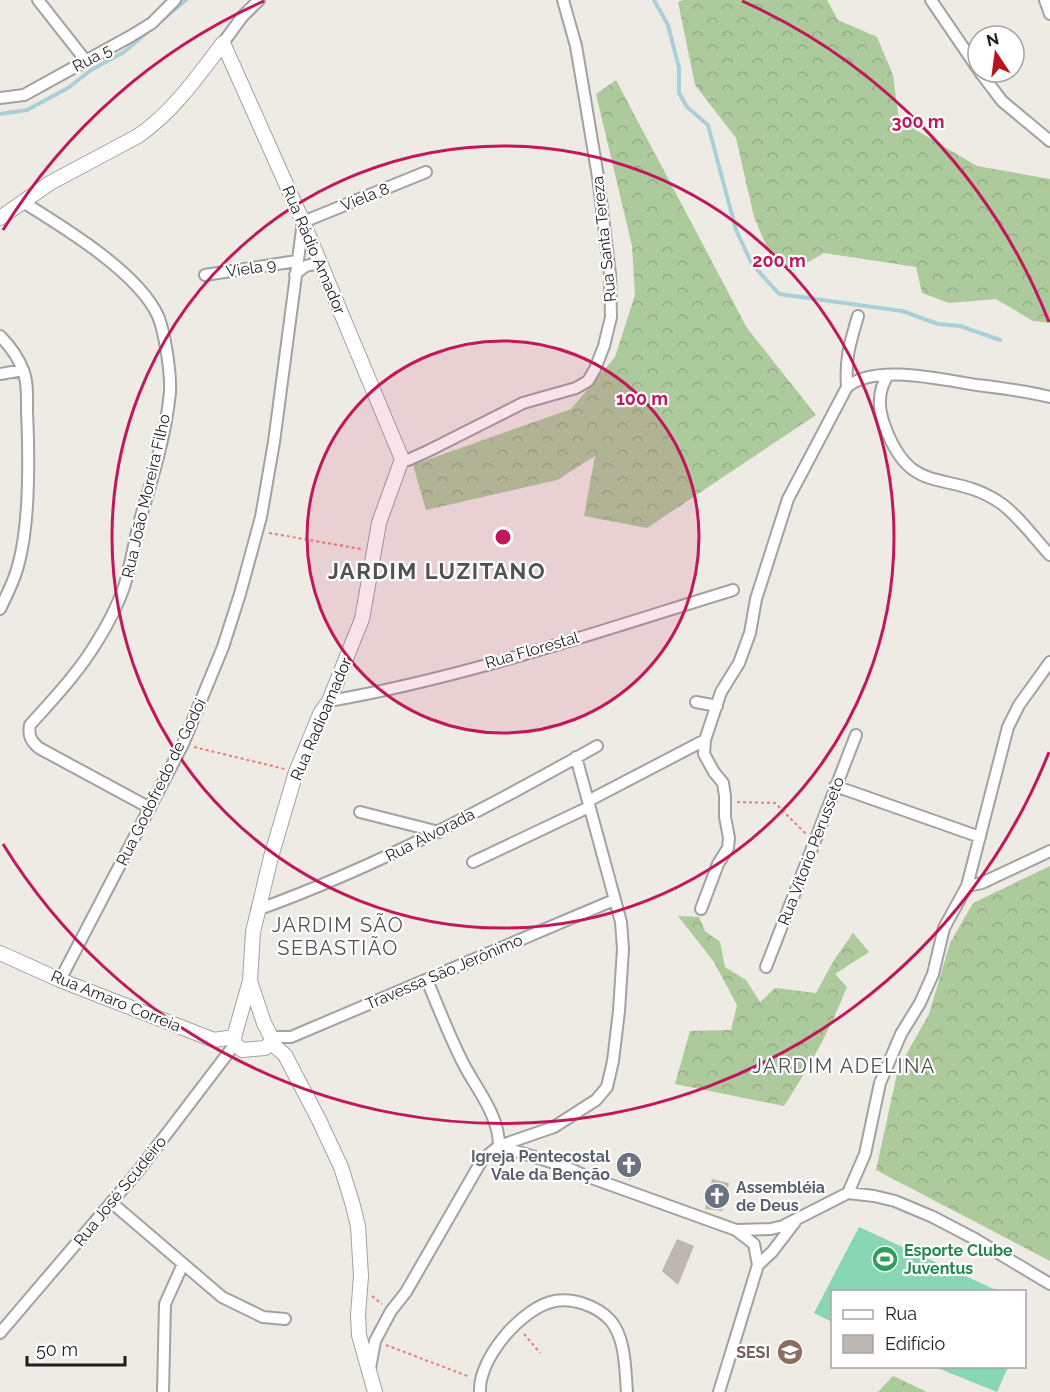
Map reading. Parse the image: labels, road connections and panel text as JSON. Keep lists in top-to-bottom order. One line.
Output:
{"streets":{"street":["Rua 5","Viela 8","Rua Santa Tereza","Rua Rádio Amador","Viela 9","Rua João Moreira Filho","Rua Florestal","Rua Radioamador","Rua Godofredo de Godoi","Rua Alvorada","Rua Vitorio Perusseto","Travessa São Jerônimo","Rua Amaro Correia","Rua José Scudeiro"]},"crossings":[["Viela 8","Rua Rádio Amador"],["Viela 8","Rua Godofredo de Godoi"],["Rua Santa Tereza","Rua Rádio Amador"],["Rua Santa Tereza","Rua Radioamador"],["Rua Rádio Amador","Rua Radioamador"],["Rua Rádio Amador","Rua Godofredo de Godoi"],["Viela 9","Rua Godofredo de Godoi"],["Rua João Moreira Filho","Rua Godofredo de Godoi"],["Rua Florestal","Rua Radioamador"],["Rua Radioamador","Rua Alvorada"],["Rua Radioamador","Travessa São Jerônimo"],["Rua Radioamador","Rua Amaro Correia"],["Rua Radioamador","Rua José Scudeiro"],["Rua Godofredo de Godoi","Rua Amaro Correia"],["Travessa São Jerônimo","Rua Amaro Correia"],["Travessa São Jerônimo","Rua José Scudeiro"],["Rua Amaro Correia","Rua José Scudeiro"]],"districts":["JARDIM LUZITANO","JARDIM SÃO SEBASTIÃO","JARDIM ADELINA"],"places":{"church":["Igreja Pentecostal Vale da Benção","Assembléia de Deus"],"sports":["Esporte Clube Juventus"],"school or university":["SESI"]},"legend":["Rua","Edifício"],"scale_bar":"50 m","north":"top","rings":["300 m","200 m","100 m"]}
